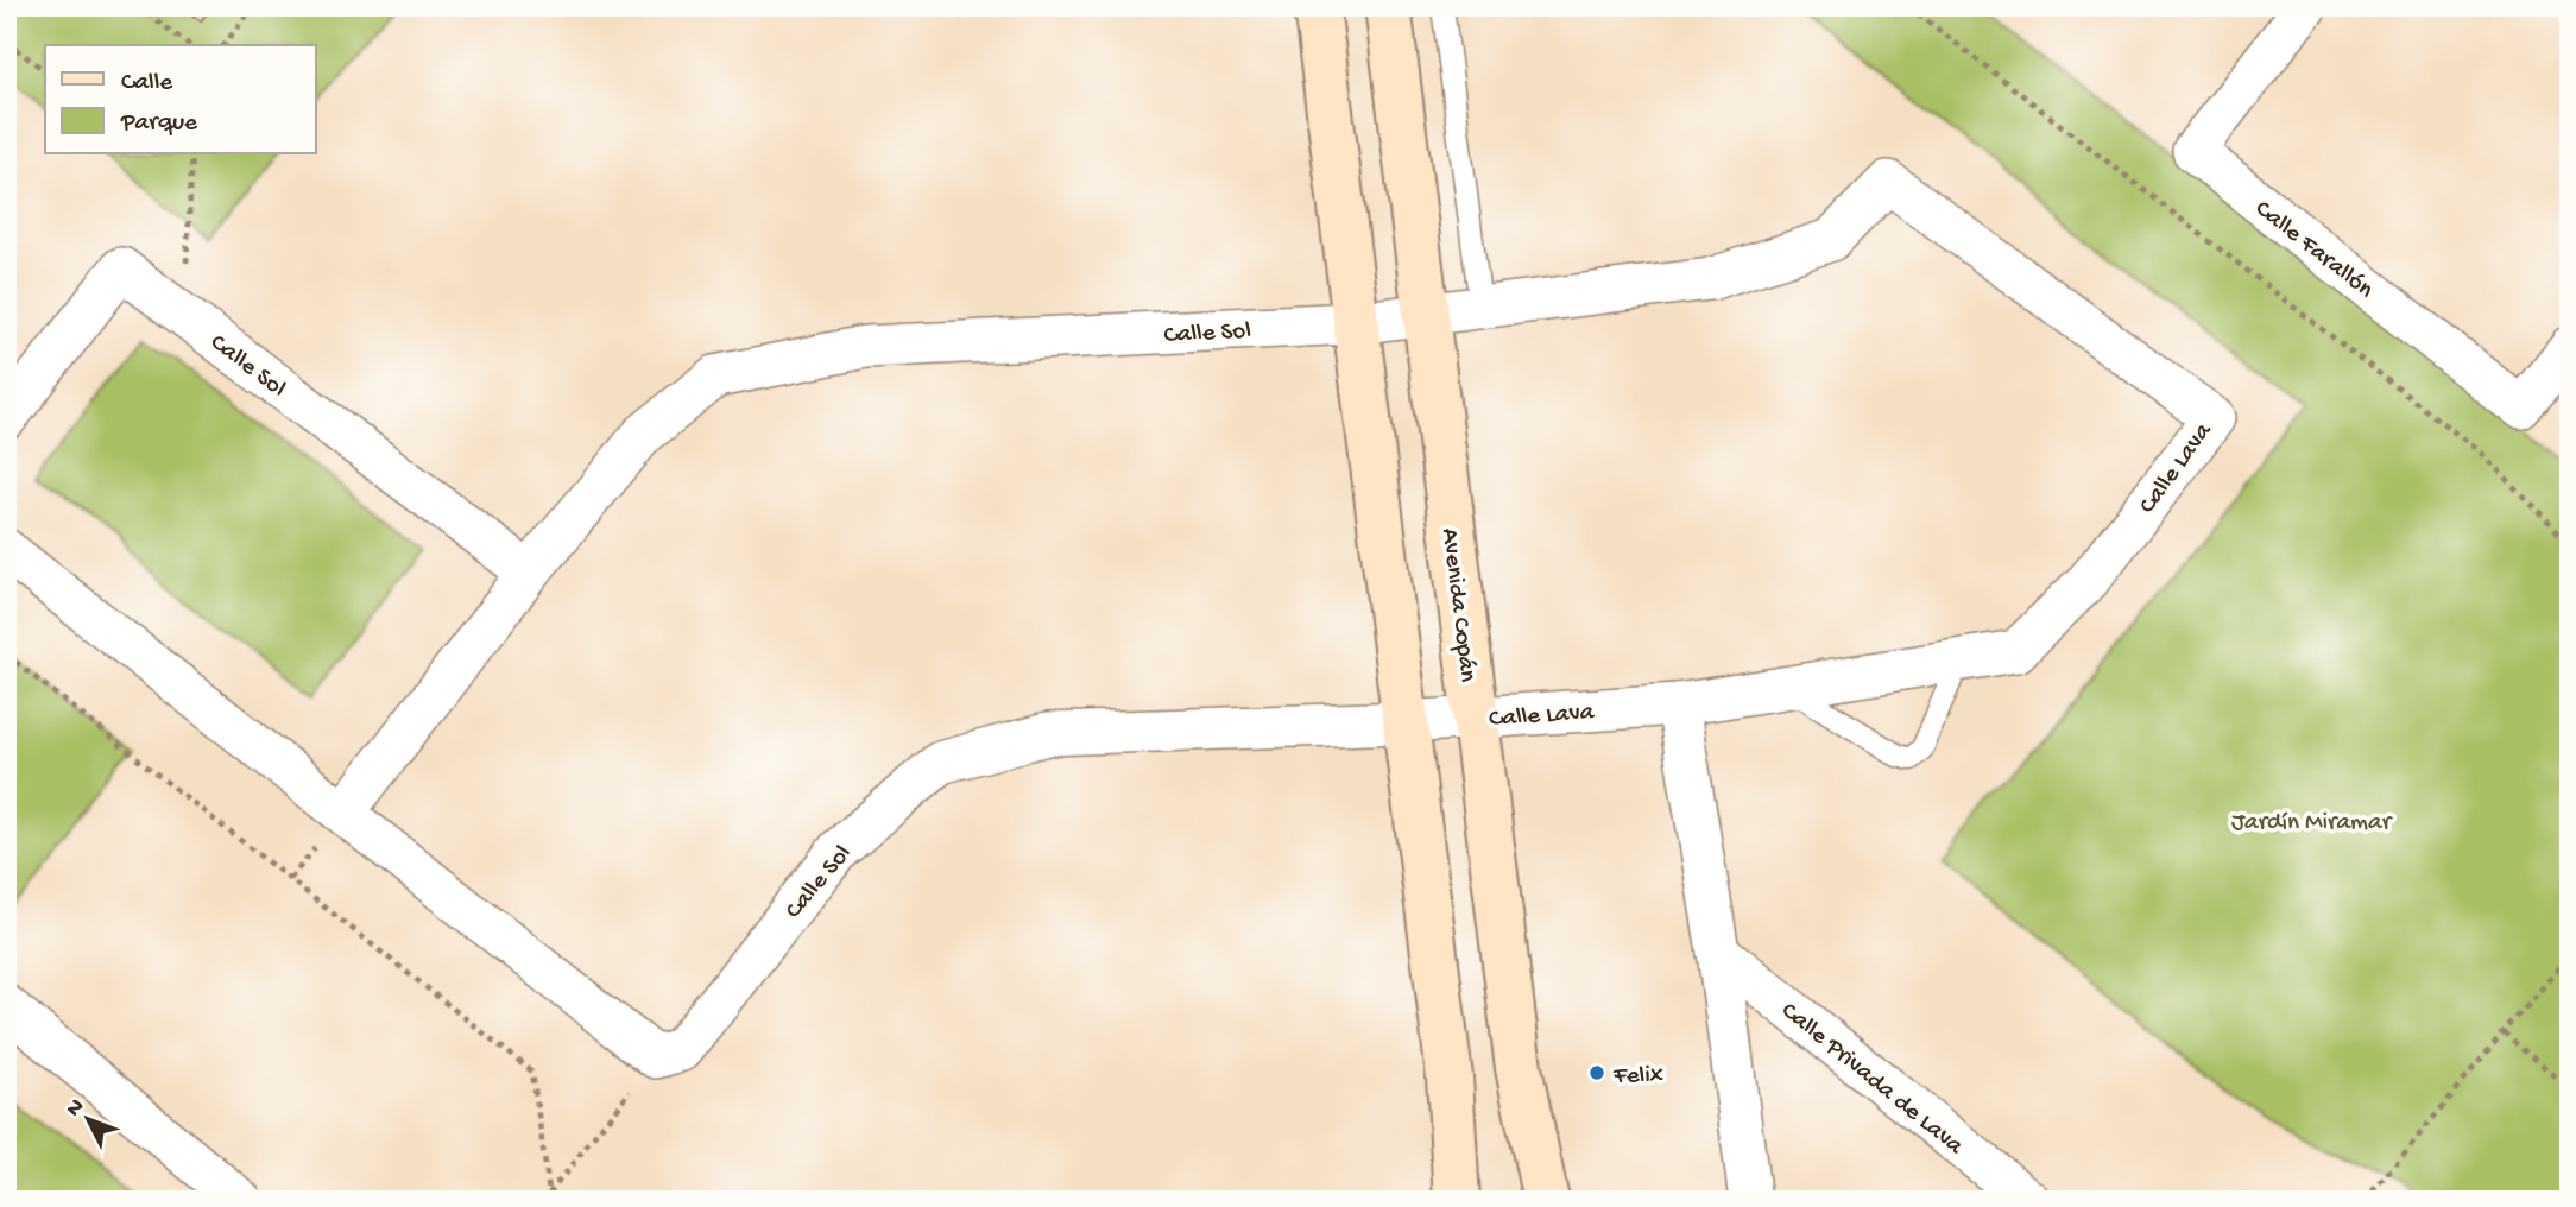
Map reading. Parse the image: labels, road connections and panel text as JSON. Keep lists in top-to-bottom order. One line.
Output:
{"streets":{"street":["Calle Farallón","Calle Sol","Calle Lava","Avenida Copán","Calle Privada de Lava"]},"crossings":[["Calle Sol","Calle Lava"],["Calle Sol","Avenida Copán"],["Calle Lava","Avenida Copán"]],"parks":["Jardín Miramar"],"places":["Felix"],"legend":["Calle","Parque"],"north":"top left"}
